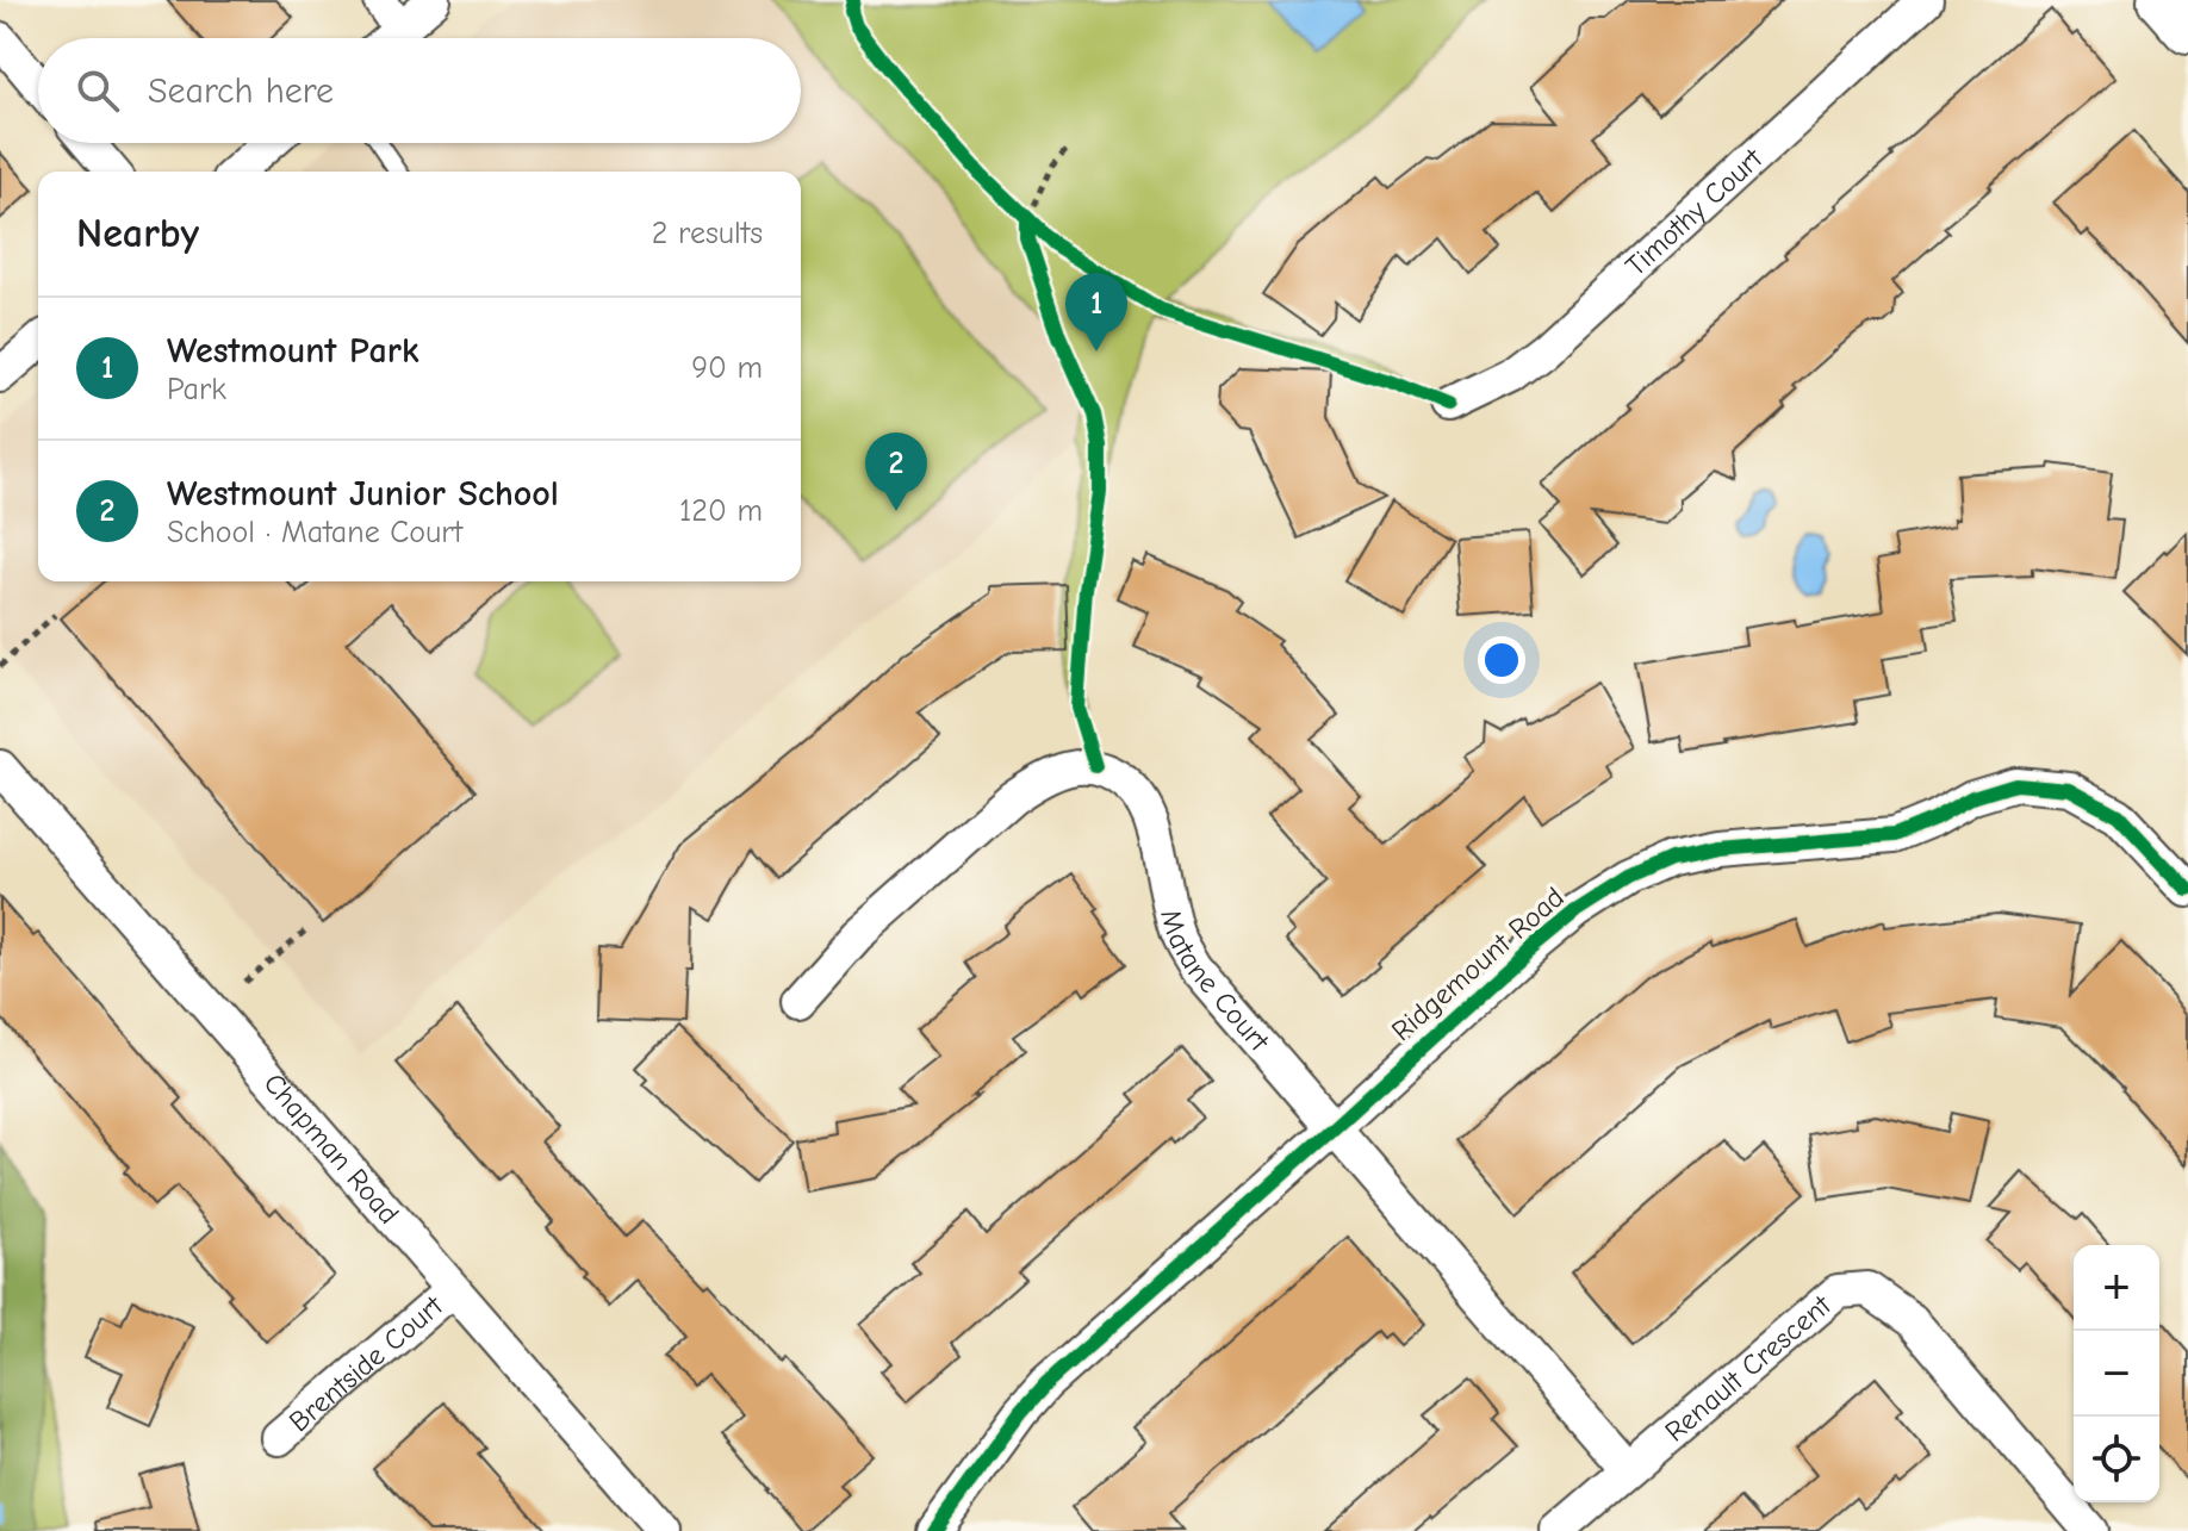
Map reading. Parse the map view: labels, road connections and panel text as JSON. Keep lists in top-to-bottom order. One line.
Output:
{"streets":{"street":["Timothy Court","Ridgemount Road","Matane Court","Chapman Road","Brentside Court","Renault Crescent"]},"crossings":[["Ridgemount Road","Matane Court"],["Matane Court","Renault Crescent"],["Chapman Road","Brentside Court"]],"page":{"search":"Search here","heading":["Nearby","2 results"],"pins":["1","2"],"list":[{"mark":"1","name":"Westmount Park","note":"Park","value":"90 m"},{"mark":"2","name":"Westmount Junior School","note":"School · Matane Court","value":"120 m"}],"map_buttons":["+","−"]}}
